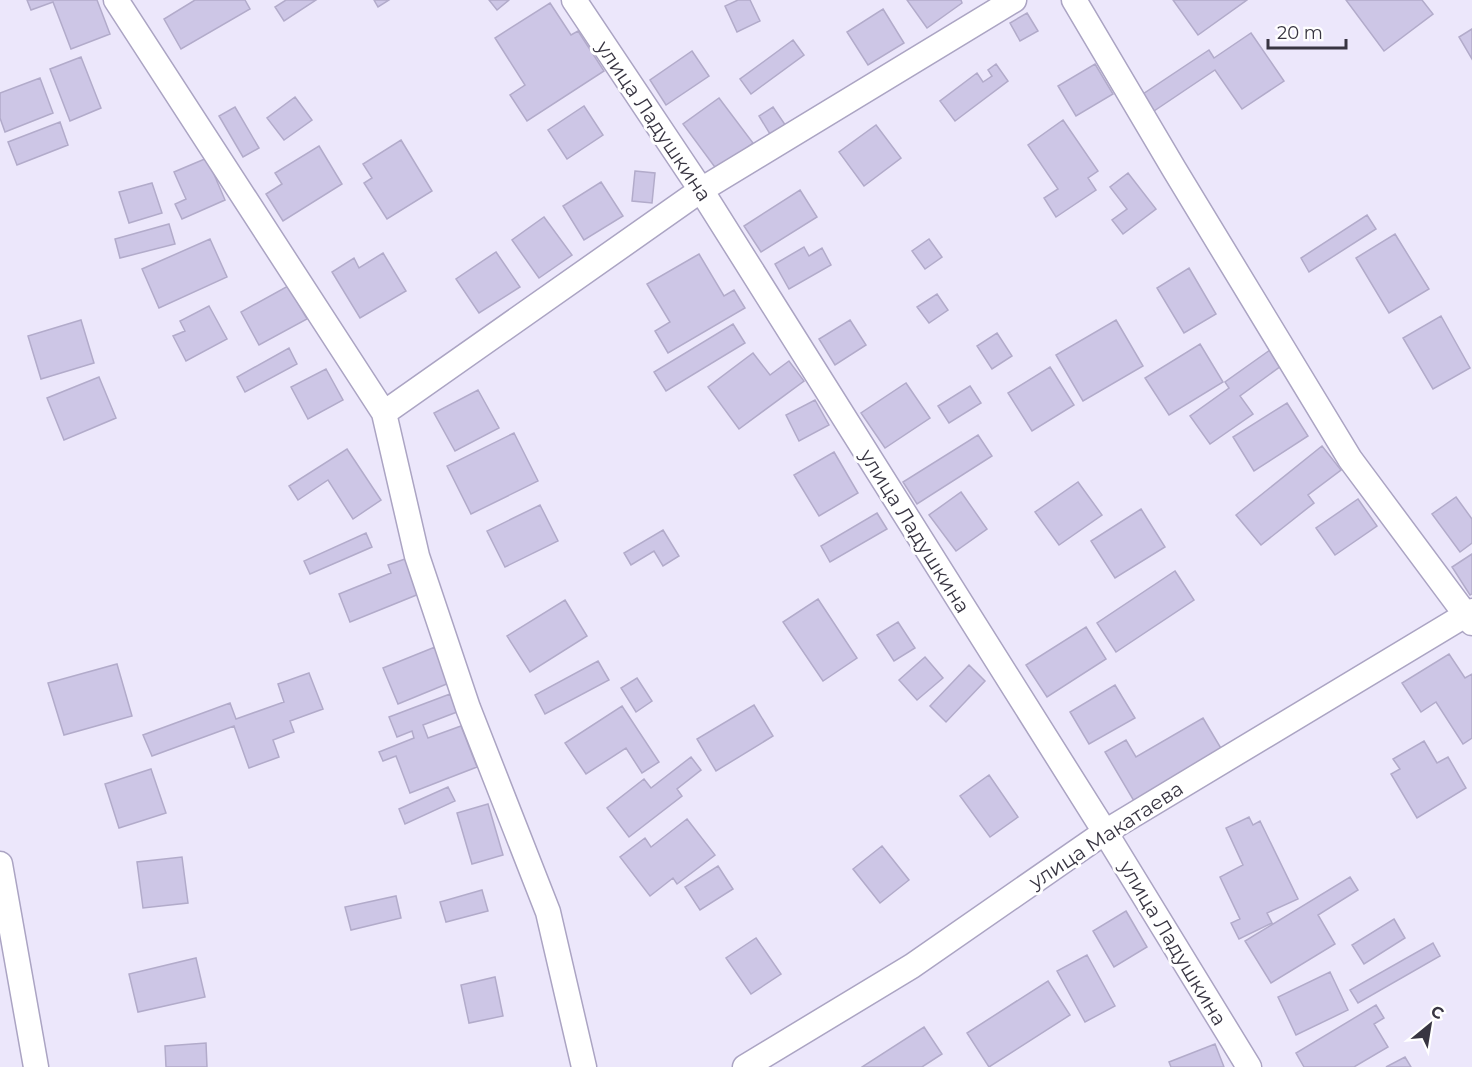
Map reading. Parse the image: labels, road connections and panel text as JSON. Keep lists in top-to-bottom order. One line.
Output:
{"streets":{"street":["улица Ладушкина","улица Макатаева"]},"crossings":[["улица Ладушкина","улица Макатаева"]],"scale_bar":"20 m","north":"top right"}
